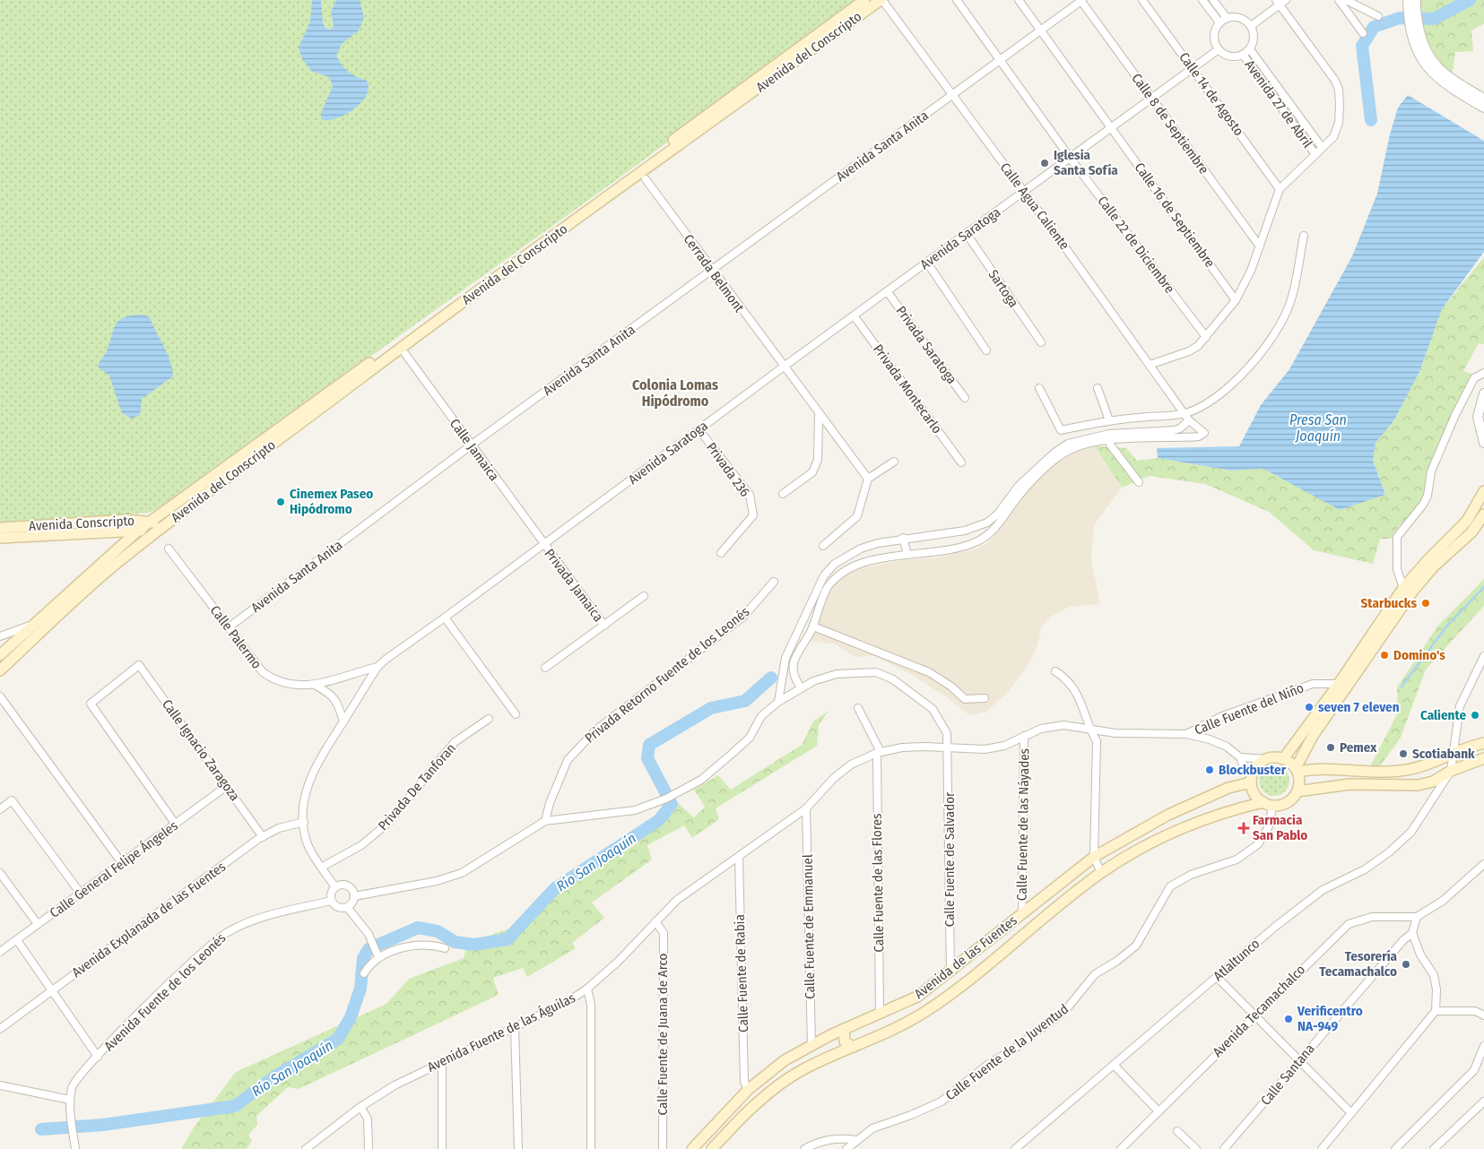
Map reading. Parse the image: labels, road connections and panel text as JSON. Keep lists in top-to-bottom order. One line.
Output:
{"streets":{"main road":["Avenida del Conscripto","Avenida Conscripto","Avenida de las Fuentes"],"street":["Calle 14 de Agosto","Avenida 27 de Abril","Calle 8 de Septiembre","Avenida Santa Anita","Calle Agua Caliente","Calle 16 de Septiembre","Avenida Saratoga","Calle 22 de Diciembre","Cerrada Belmont","Sartoga","Privada Saratoga","Privada Montecarlo","Calle Jamaica","Privada 236","Privada Jamaica","Calle Palermo","Privada Retorno Fuente de los Leonés","Calle Fuente del Niño","Calle Ignacio Zaragoza","Privada De Tanforan","Calle Fuente de las Náyades","Calle Fuente de Salvador","Calle General Felipe Ángeles","Calle Fuente de las Flores","Avenida Explanada de las Fuentes","Calle Fuente de Emmanuel","Atlaltunco","Calle Fuente de Rabia","Avenida Fuente de los Leonés","Avenida Tecamachalco","Avenida Fuente de las Águilas","Calle Fuente de Juana de Arco","Calle Fuente de la Juventud","Calle Santana"]},"crossings":[["Avenida del Conscripto","Calle Agua Caliente"],["Avenida del Conscripto","Avenida Conscripto"],["Calle 14 de Agosto","Avenida Saratoga"],["Avenida 27 de Abril","Avenida Saratoga"],["Calle 8 de Septiembre","Avenida Santa Anita"],["Calle 8 de Septiembre","Avenida Saratoga"],["Avenida Santa Anita","Calle Agua Caliente"],["Avenida Santa Anita","Calle 16 de Septiembre"],["Avenida Santa Anita","Calle 22 de Diciembre"],["Avenida Santa Anita","Cerrada Belmont"],["Avenida Santa Anita","Calle Jamaica"],["Avenida Santa Anita","Calle Palermo"],["Calle Agua Caliente","Avenida Saratoga"],["Calle 16 de Septiembre","Avenida Saratoga"],["Avenida Saratoga","Calle 22 de Diciembre"],["Avenida Saratoga","Cerrada Belmont"],["Avenida Saratoga","Sartoga"],["Avenida Saratoga","Privada Saratoga"],["Avenida Saratoga","Privada Montecarlo"],["Avenida Saratoga","Calle Jamaica"],["Avenida Saratoga","Privada 236"],["Avenida Saratoga","Privada Jamaica"],["Avenida Saratoga","Calle Palermo"],["Calle Jamaica","Privada Jamaica"],["Calle Fuente del Niño","Avenida Fuente de las Águilas"],["Calle Ignacio Zaragoza","Calle General Felipe Ángeles"],["Calle Ignacio Zaragoza","Avenida Explanada de las Fuentes"],["Calle Fuente de las Náyades","Avenida de las Fuentes"],["Calle Fuente de las Náyades","Avenida Fuente de las Águilas"],["Calle Fuente de Salvador","Avenida de las Fuentes"],["Calle Fuente de Salvador","Avenida Fuente de las Águilas"],["Calle Fuente de las Flores","Avenida de las Fuentes"],["Calle Fuente de las Flores","Avenida Fuente de las Águilas"],["Calle Fuente de Emmanuel","Avenida de las Fuentes"],["Calle Fuente de Emmanuel","Avenida Fuente de las Águilas"],["Avenida de las Fuentes","Calle Fuente de Rabia"],["Avenida de las Fuentes","Avenida Fuente de las Águilas"],["Avenida de las Fuentes","Calle Fuente de la Juventud"],["Calle Fuente de Rabia","Avenida Fuente de las Águilas"],["Avenida Fuente de las Águilas","Calle Fuente de Juana de Arco"],["Avenida Fuente de las Águilas","Calle Fuente de la Juventud"]],"districts":["Colonia Lomas Hipódromo"],"water":["Presa San Joaquín","Río San Joaquín"],"places":{"other":["Iglesia Santa Sofía","Cinemex Paseo Hipódromo","Starbucks","Domino's","seven 7 eleven","Caliente","Pemex","Scotiabank","Blockbuster","Tesorería Tecamachalco","Verificentro NA-949"],"health":["Farmacia San Pablo"]}}
